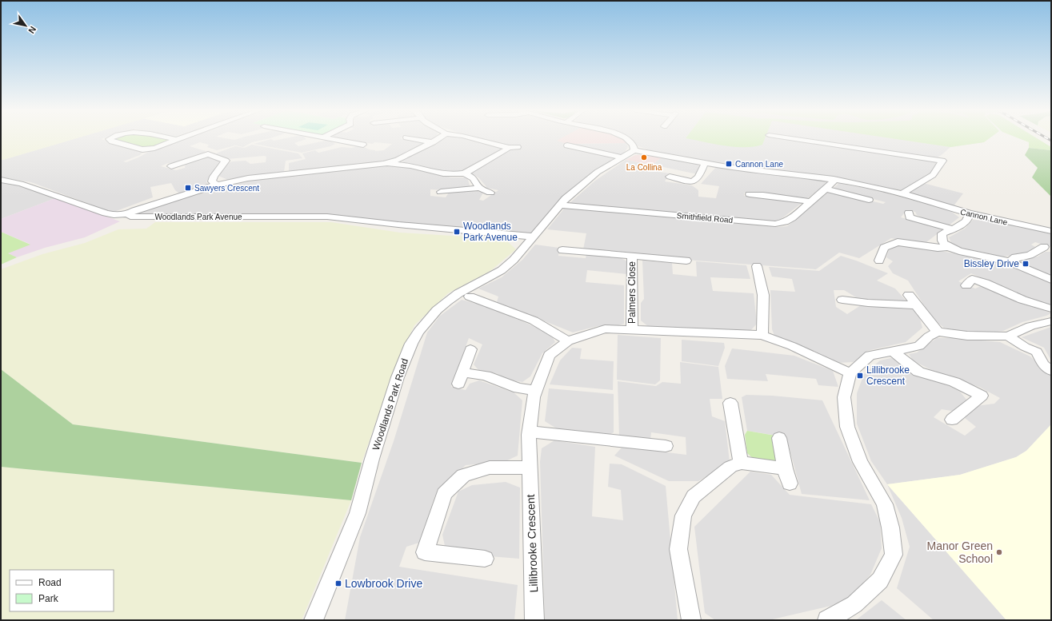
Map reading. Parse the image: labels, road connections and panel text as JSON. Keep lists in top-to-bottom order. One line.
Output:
{"streets":{"street":["Woodlands Park Avenue","Cannon Lane","Smithfield Road","Palmers Close","Woodlands Park Road","Lillibrooke Crescent"]},"crossings":[["Woodlands Park Avenue","Woodlands Park Road"],["Cannon Lane","Smithfield Road"],["Cannon Lane","Woodlands Park Road"],["Smithfield Road","Woodlands Park Road"],["Palmers Close","Lillibrooke Crescent"]],"places":{"other":["La Collina","Manor Green School"],"transit":["Cannon Lane","Sawyers Crescent","Woodlands Park Avenue","Bissley Drive","Lillibrooke Crescent","Lowbrook Drive"]},"legend":["Road","Park"],"north":"bottom right"}
